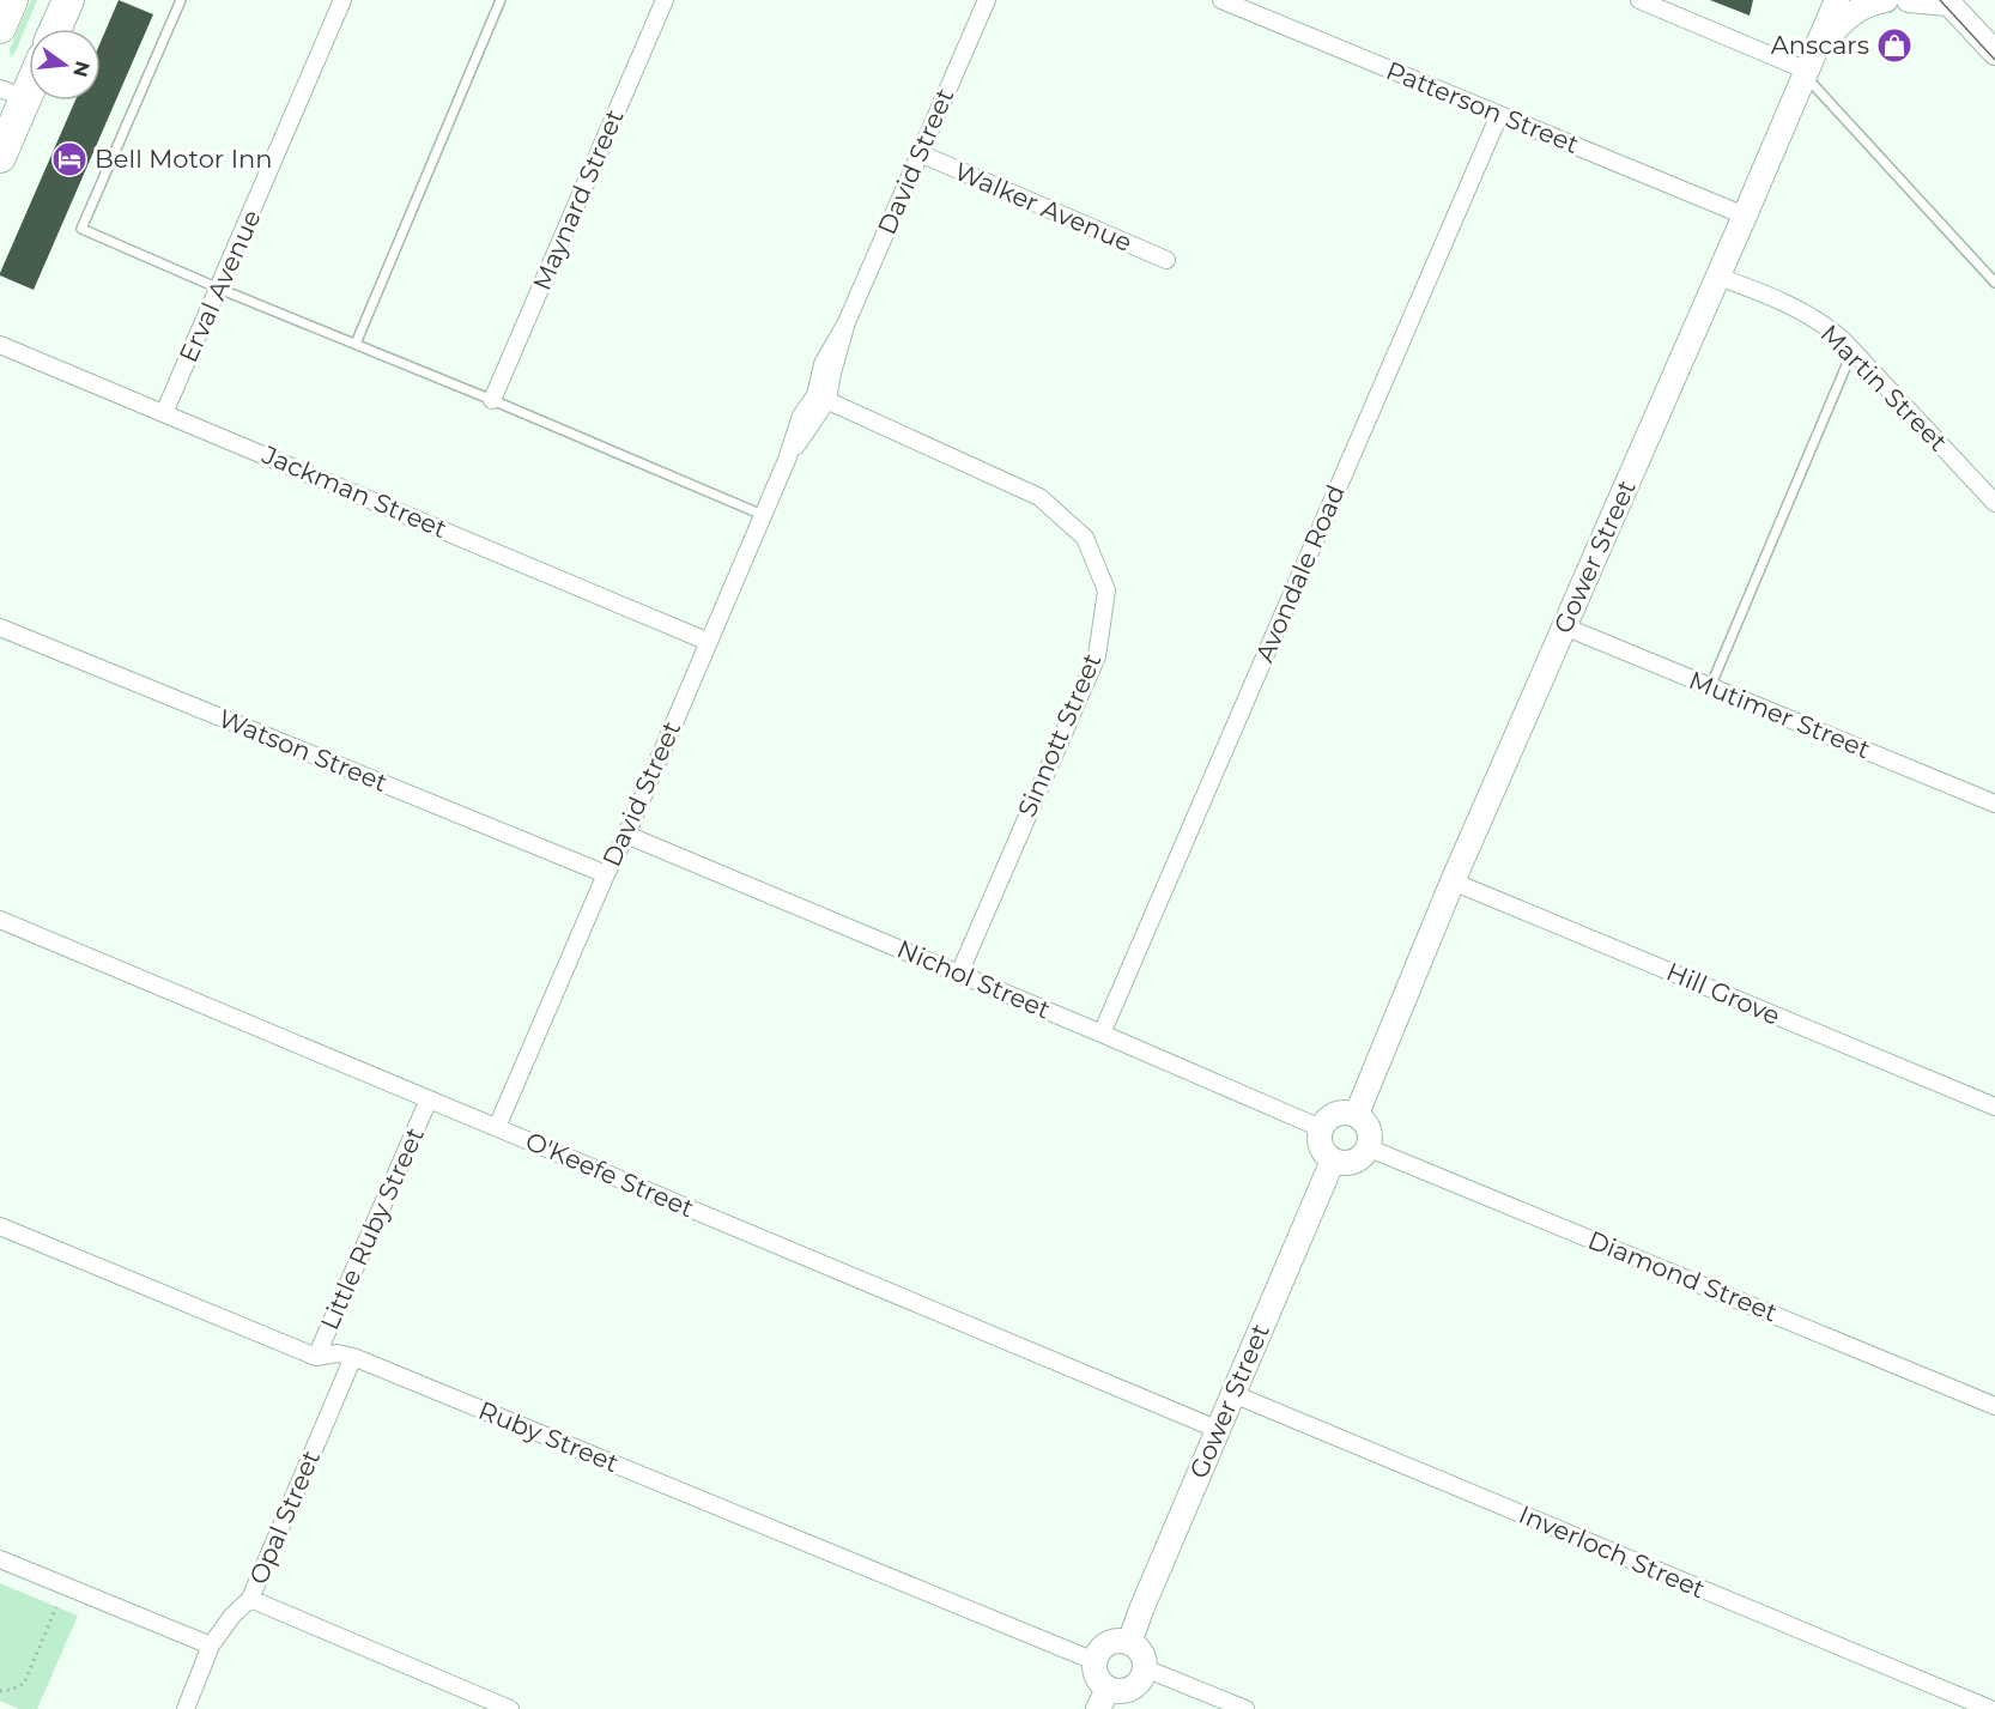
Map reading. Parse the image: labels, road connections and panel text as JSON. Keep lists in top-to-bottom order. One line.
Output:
{"streets":{"street":["Patterson Street","David Street","Maynard Street","Walker Avenue","Erval Avenue","Martin Street","Jackman Street","Gower Street","Avondale Road","Mutimer Street","Sinnott Street","Watson Street","Nichol Street","Hill Grove","O'Keefe Street","Little Ruby Street","Diamond Street","Ruby Street","Opal Street","Inverloch Street"]},"crossings":[["Patterson Street","Gower Street"],["Patterson Street","Avondale Road"],["David Street","Walker Avenue"],["David Street","Jackman Street"],["David Street","Sinnott Street"],["David Street","Watson Street"],["David Street","Nichol Street"],["David Street","O'Keefe Street"],["Erval Avenue","Jackman Street"],["Martin Street","Gower Street"],["Gower Street","Mutimer Street"],["Gower Street","Nichol Street"],["Gower Street","Hill Grove"],["Gower Street","O'Keefe Street"],["Gower Street","Diamond Street"],["Gower Street","Ruby Street"],["Gower Street","Inverloch Street"],["Avondale Road","Nichol Street"],["Sinnott Street","Nichol Street"],["Nichol Street","Diamond Street"],["O'Keefe Street","Little Ruby Street"],["Little Ruby Street","Ruby Street"],["Ruby Street","Opal Street"]],"places":{"shop":["Anscars"],"hotel":["Bell Motor Inn"]},"north":"right"}
